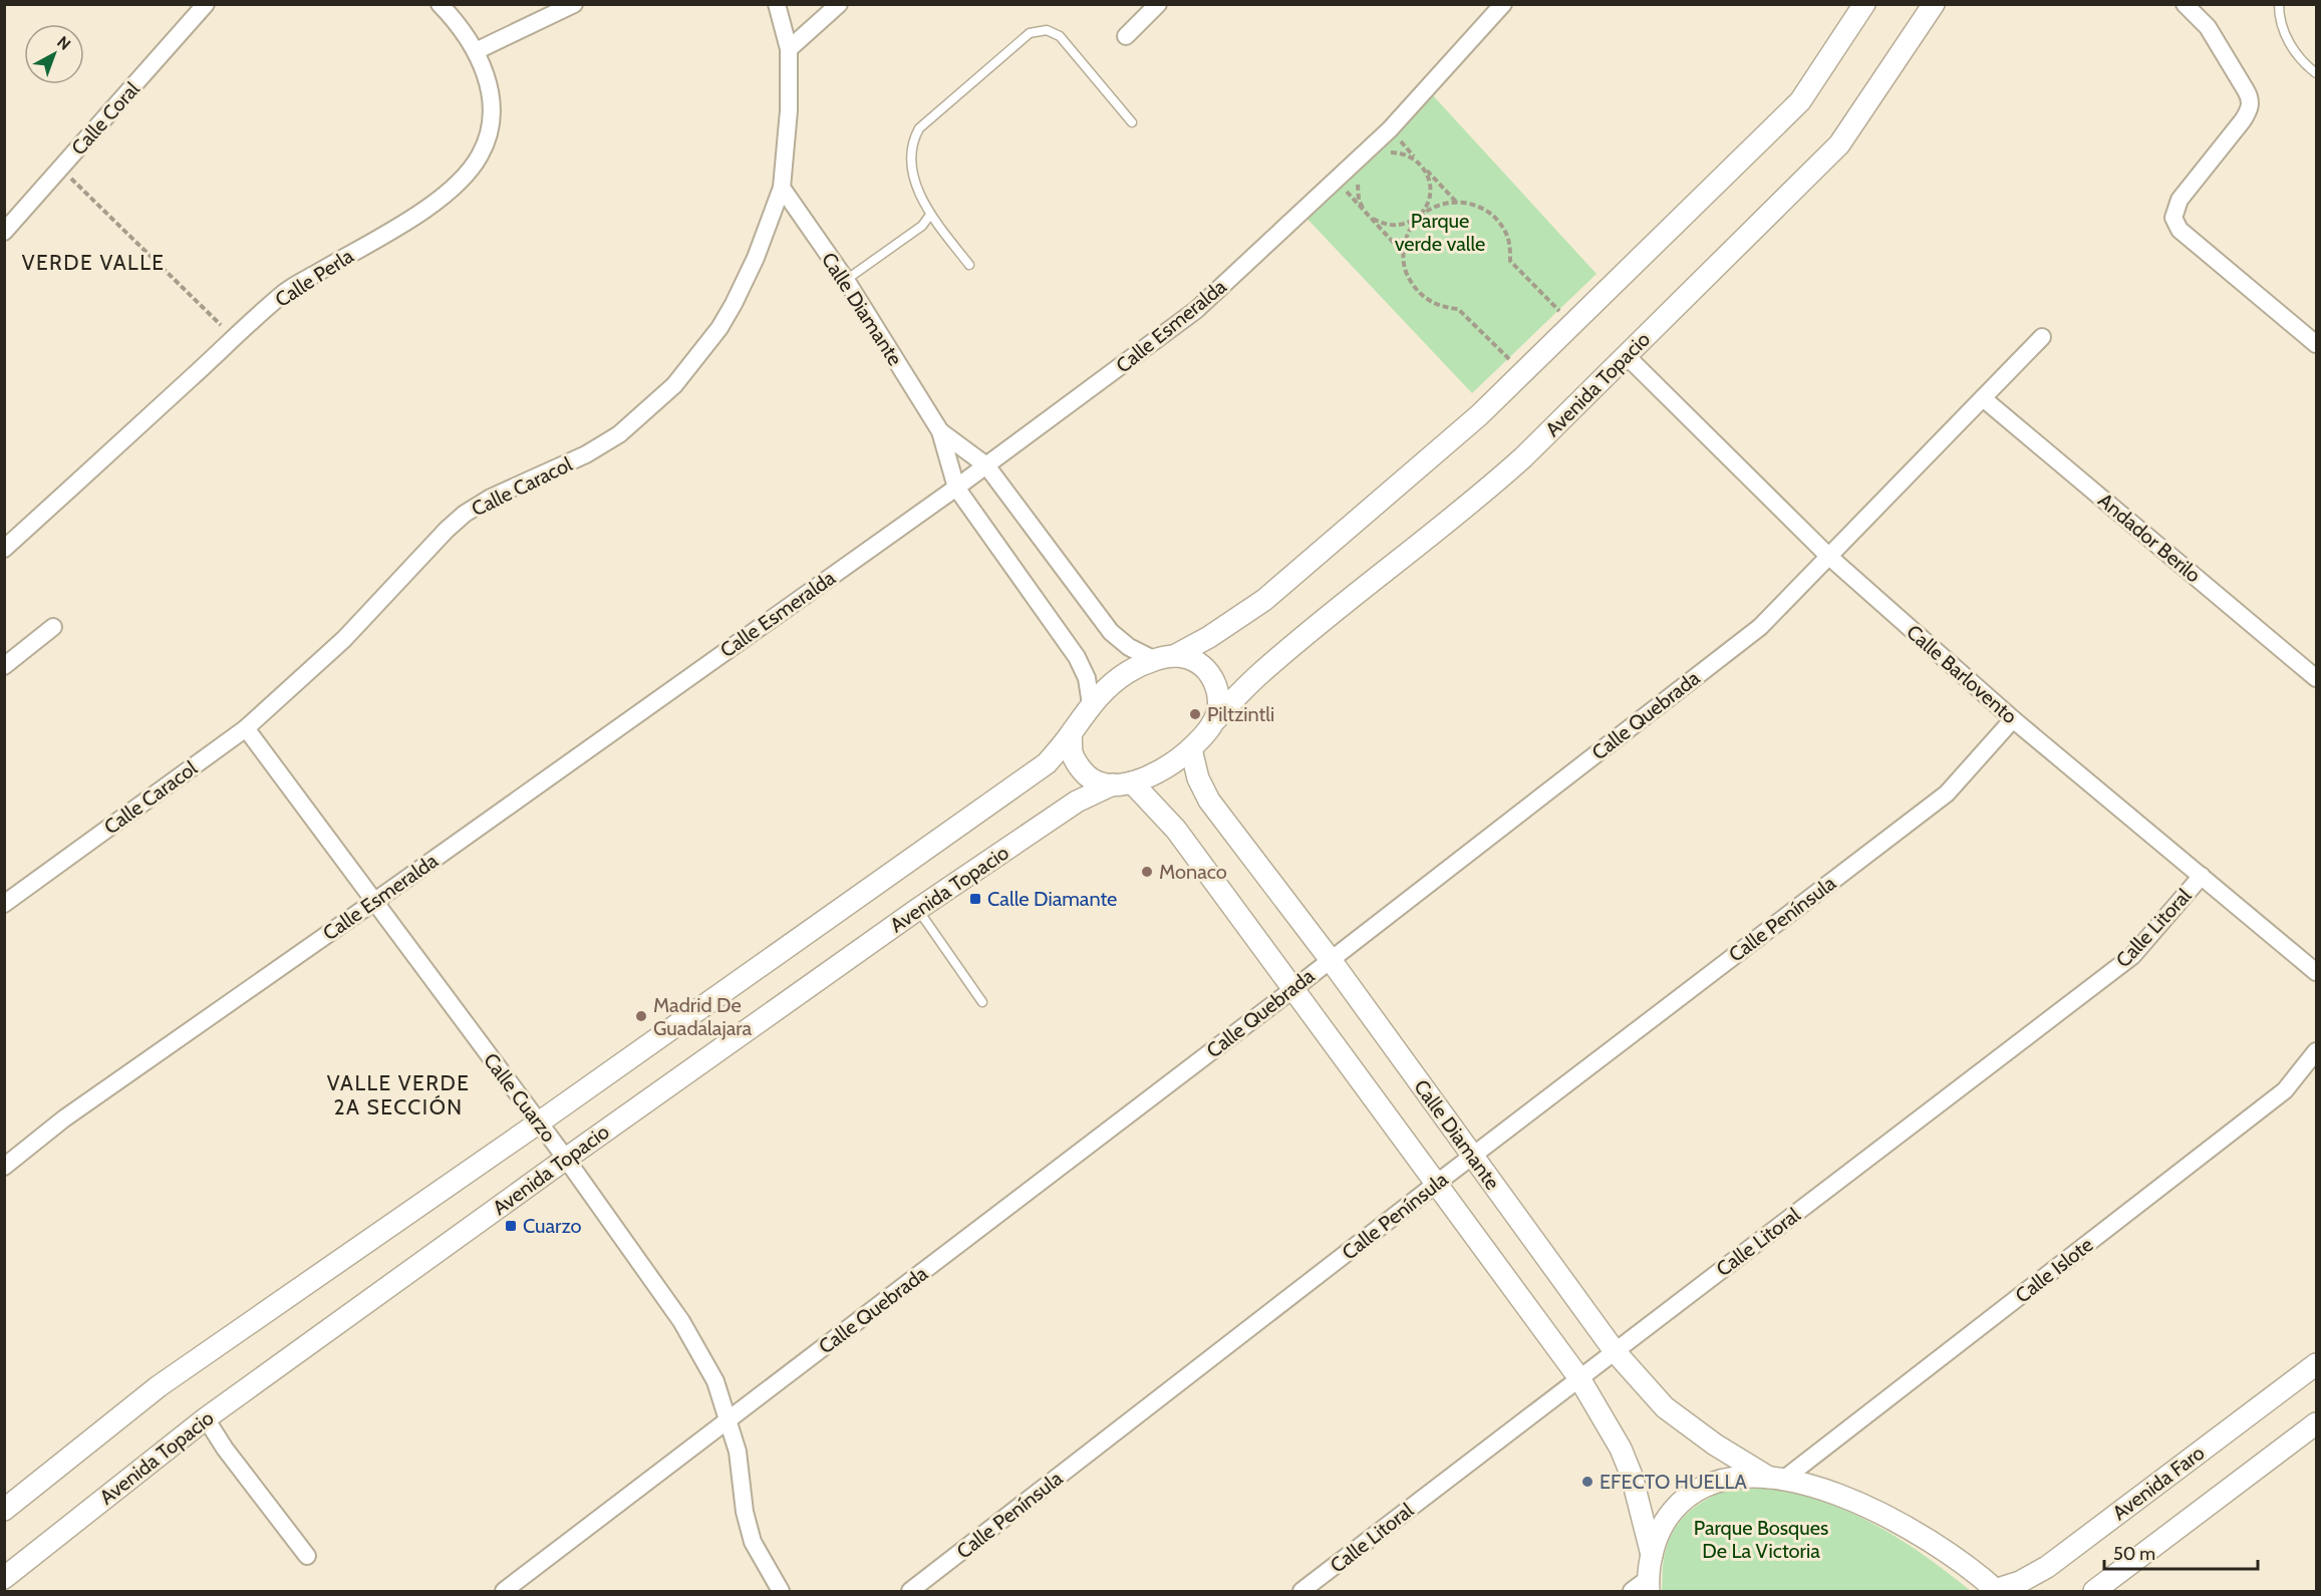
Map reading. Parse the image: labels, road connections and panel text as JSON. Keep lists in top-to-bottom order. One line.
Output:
{"streets":{"street":["Calle Coral","Calle Perla","Calle Diamante","Calle Esmeralda","Avenida Topacio","Calle Caracol","Andador Berilo","Calle Barlovento","Calle Quebrada","Calle Península","Calle Litoral","Calle Cuarzo","Calle Islote","Avenida Faro"]},"crossings":[["Calle Diamante","Calle Esmeralda"],["Calle Diamante","Avenida Topacio"],["Calle Diamante","Calle Caracol"],["Calle Diamante","Calle Quebrada"],["Calle Diamante","Calle Península"],["Calle Diamante","Calle Litoral"],["Calle Diamante","Calle Islote"],["Calle Esmeralda","Calle Cuarzo"],["Avenida Topacio","Calle Barlovento"],["Avenida Topacio","Calle Cuarzo"],["Calle Caracol","Calle Cuarzo"],["Andador Berilo","Calle Quebrada"],["Calle Barlovento","Calle Quebrada"],["Calle Barlovento","Calle Península"],["Calle Barlovento","Calle Litoral"],["Calle Quebrada","Calle Cuarzo"]],"districts":["VERDE VALLE","VALLE VERDE 2A SECCIÓN"],"parks":["Parque verde valle","Parque Bosques De La Victoria"],"places":{"other":["Piltzintli","Monaco","Madrid De Guadalajara","EFECTO HUELLA"],"transit":["Calle Diamante","Cuarzo"]},"scale_bar":"50 m","north":"top right"}
